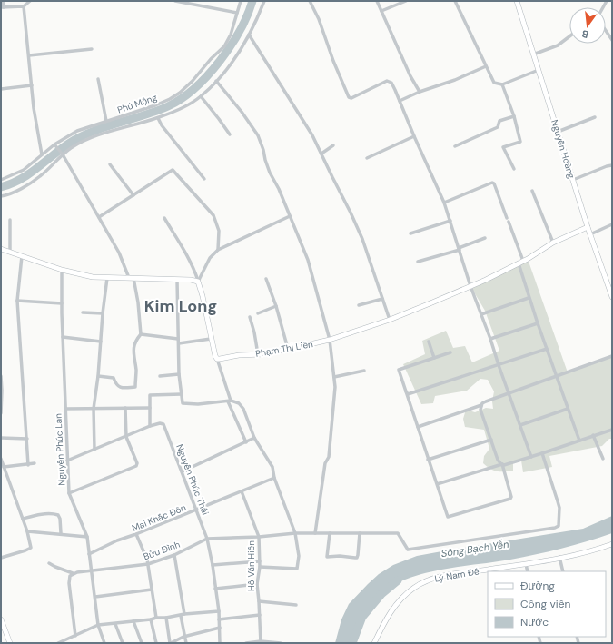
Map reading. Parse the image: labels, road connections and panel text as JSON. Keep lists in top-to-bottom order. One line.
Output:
{"streets":{"street":["Phú Mộng","Nguyễn Hoàng","Phạm Thị Liên","Nguyễn Phúc Lan","Nguyễn Phúc Thái","Mai Khắc Đôn","Bửu Đình","Hồ Văn Hiến","Lý Nam Đế"]},"crossings":[["Nguyễn Hoàng","Phạm Thị Liên"],["Nguyễn Phúc Lan","Mai Khắc Đôn"],["Nguyễn Phúc Lan","Bửu Đình"],["Nguyễn Phúc Thái","Mai Khắc Đôn"],["Nguyễn Phúc Thái","Bửu Đình"],["Mai Khắc Đôn","Hồ Văn Hiến"],["Bửu Đình","Hồ Văn Hiến"]],"districts":["Kim Long"],"water":["Sông Bạch Yến"],"legend":["Đường","Công viên","Nước"],"north":"bottom"}
